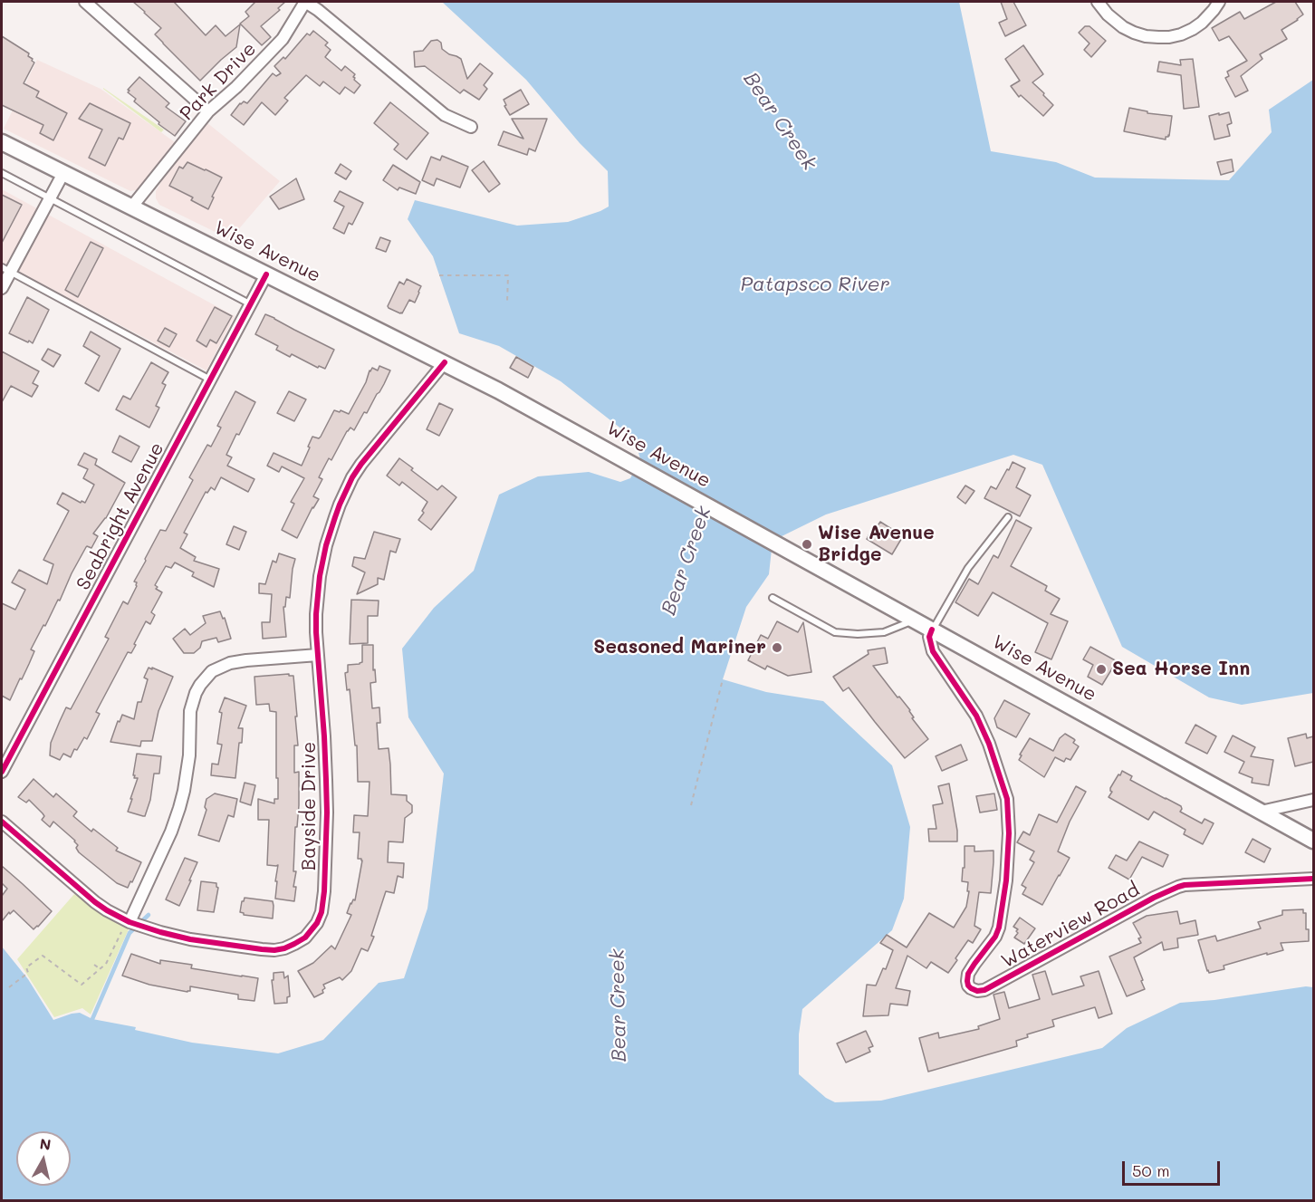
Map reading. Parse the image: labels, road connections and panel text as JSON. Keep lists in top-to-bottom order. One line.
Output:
{"streets":{"main road":["Wise Avenue"],"street":["Park Drive","Seabright Avenue","Bayside Drive","Waterview Road"]},"crossings":[["Park Drive","Wise Avenue"],["Wise Avenue","Seabright Avenue"],["Wise Avenue","Bayside Drive"],["Wise Avenue","Waterview Road"]],"water":["Bear Creek","Patapsco River"],"places":["Wise Avenue Bridge","Seasoned Mariner","Sea Horse Inn"],"scale_bar":"50 m","north":"top"}
